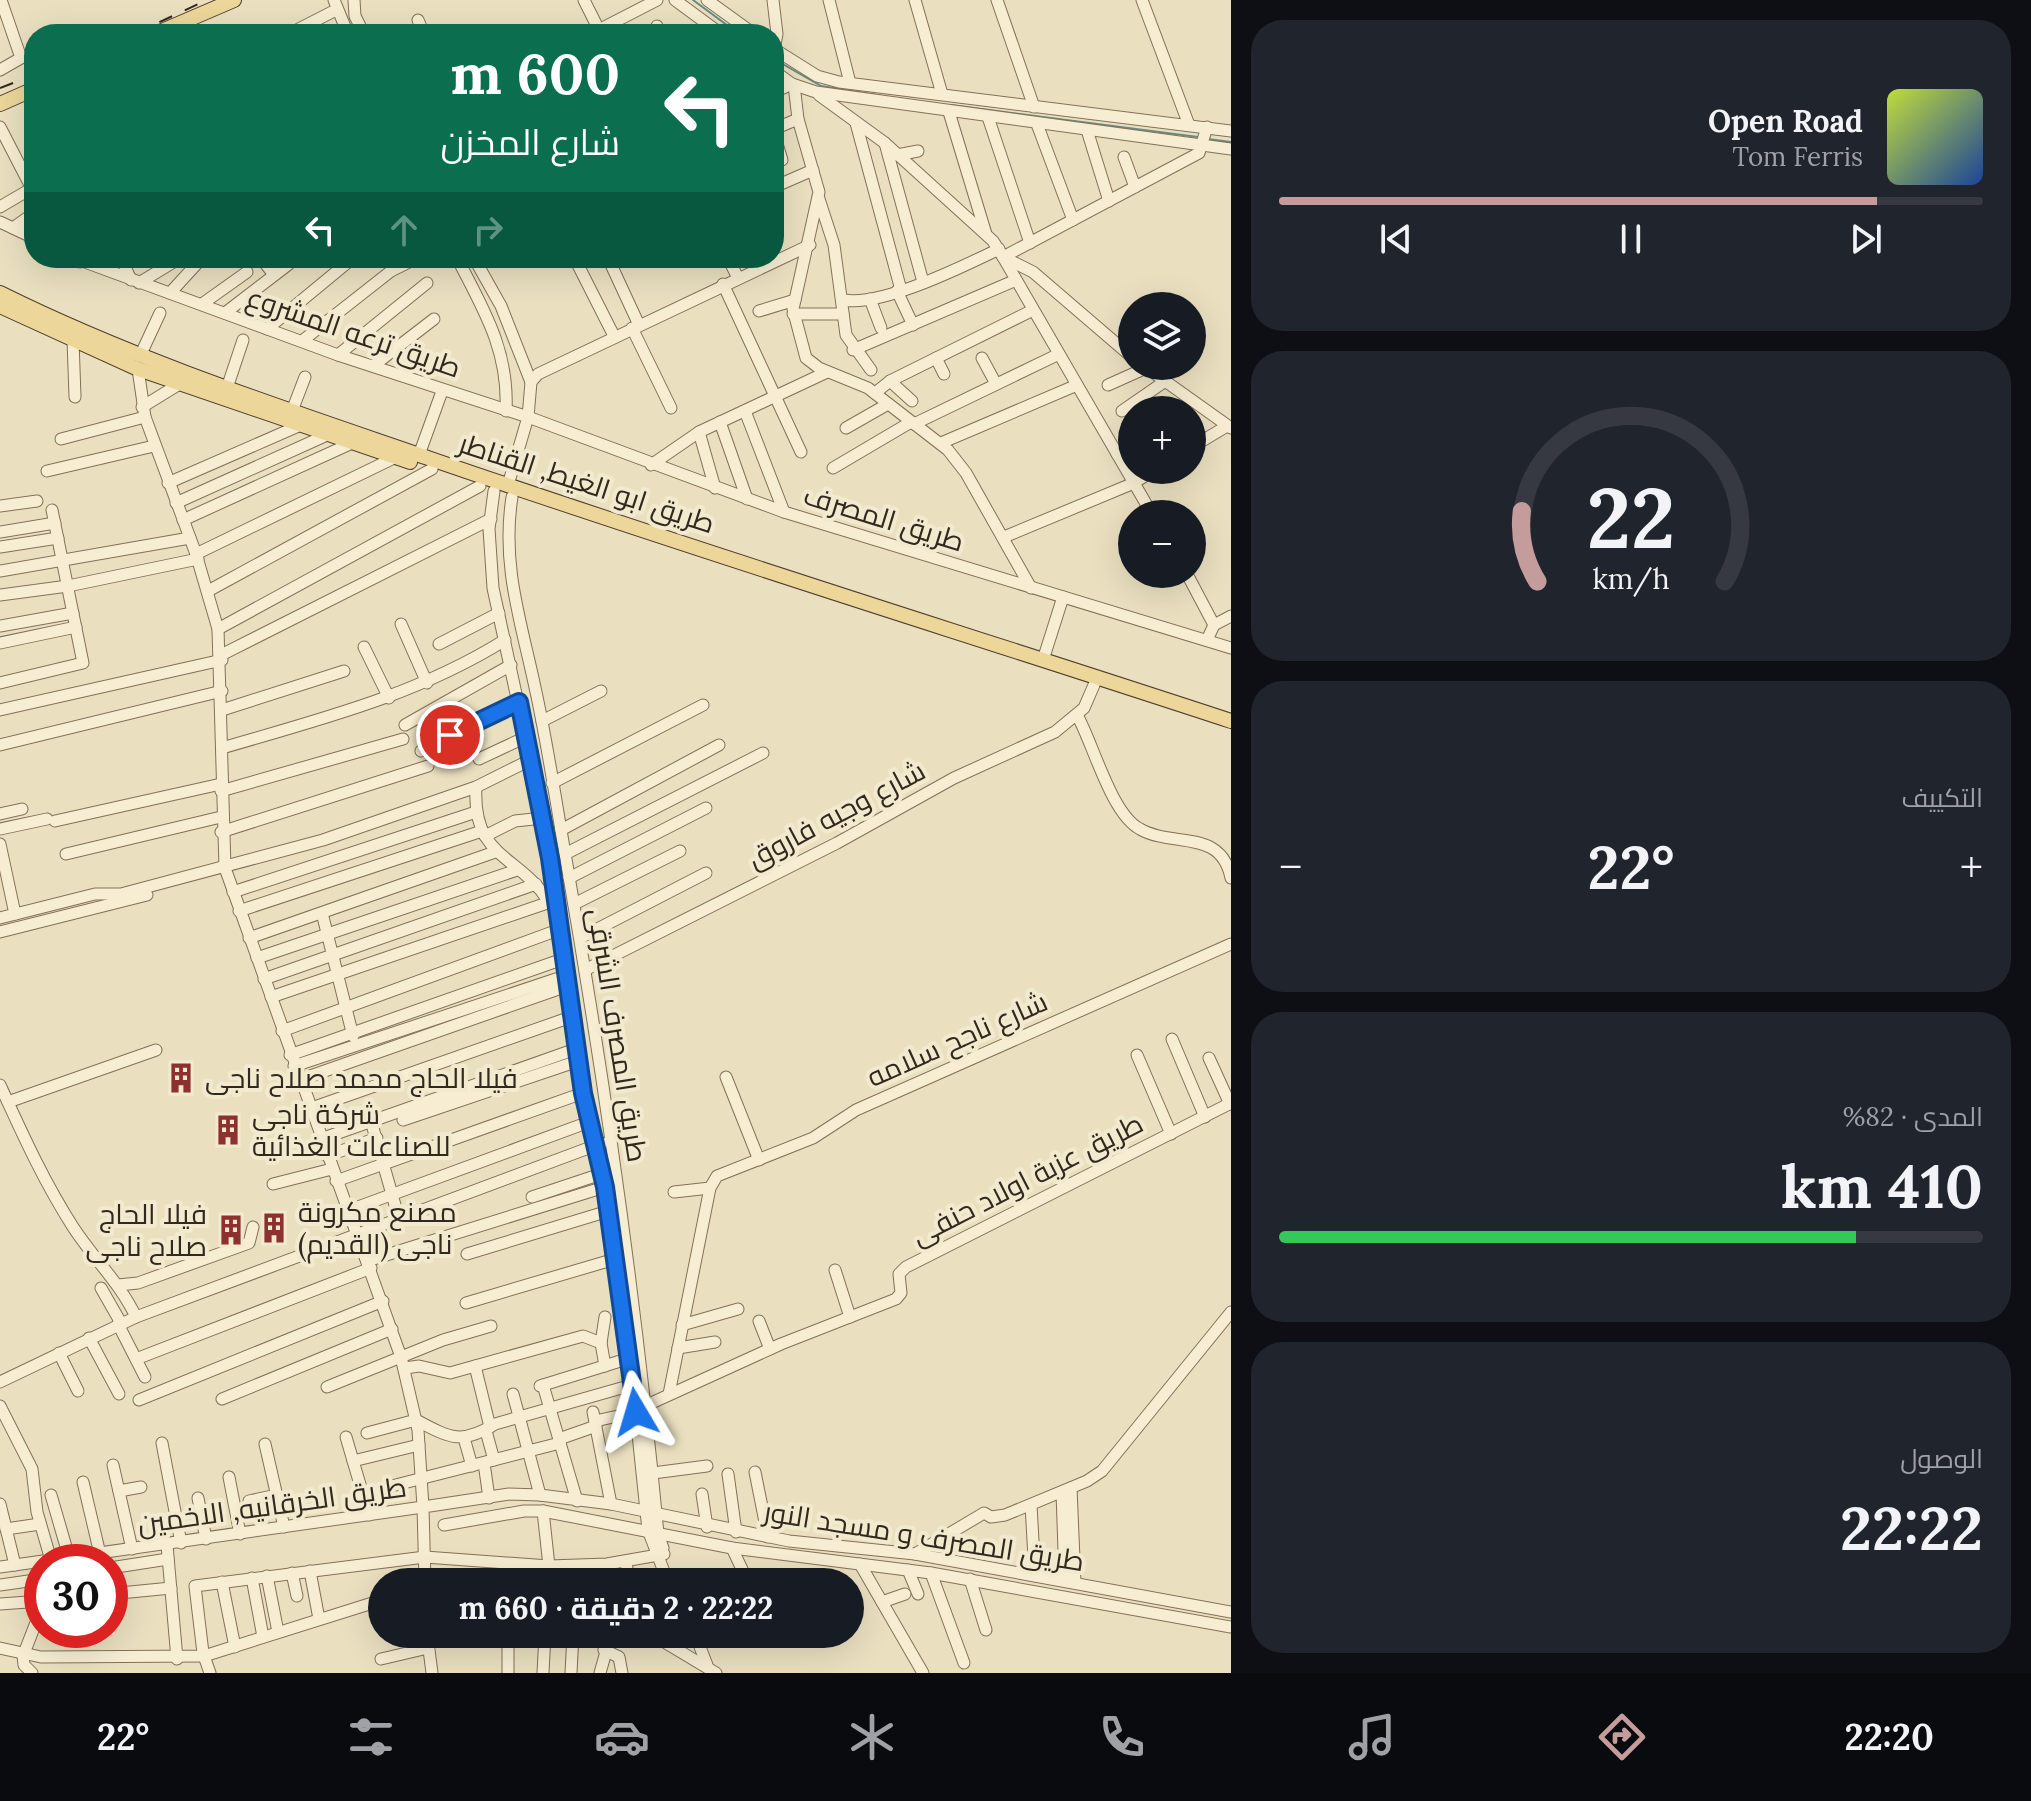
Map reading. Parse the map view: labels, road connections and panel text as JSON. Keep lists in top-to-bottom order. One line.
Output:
{"streets":{"main road":["طريق ابو الغيط, القناطر"],"street":["طريق ترعه المشروع","طريق المصرف","شارع وجيه فاروق","طريق المصرف الشرقى","شارع ناجح سلامه","طريق عزبة اولاد حنفى","طريق الخرقانيه, الاخمين","طريق المصرف و مسجد النور"]},"crossings":[["طريق ترعه المشروع","طريق المصرف"],["طريق ابو الغيط, القناطر","شارع وجيه فاروق"],["طريق ابو الغيط, القناطر","طريق المصرف الشرقى"],["طريق ابو الغيط, القناطر","طريق الخرقانيه, الاخمين"],["شارع وجيه فاروق","طريق المصرف الشرقى"],["طريق المصرف الشرقى","طريق عزبة اولاد حنفى"],["طريق المصرف الشرقى","طريق المصرف و مسجد النور"],["طريق عزبة اولاد حنفى","طريق الخرقانيه, الاخمين"],["طريق الخرقانيه, الاخمين","طريق المصرف و مسجد النور"]],"places":{"building":["فيلا الحاج محمد صلاح ناجى","شركة ناجى للصناعات الغذائية","مصنع مكرونة ناجى (القديم)","فيلا الحاج صلاح ناجى"]},"page":{"turn":["600 m","شارع المخزن"],"song":["Open Road","Tom Ferris"],"map_buttons":["+","−"],"tile":["التكييف",["المدى · 82%","410 km"],["الوصول","22:22"]],"heat":["−","22°","+"],"limit":"30","trip":"22:22 · 2 دقيقة · 660 m","tabs":["22:20","22°"],"gauge":["22","km/h"]}}
